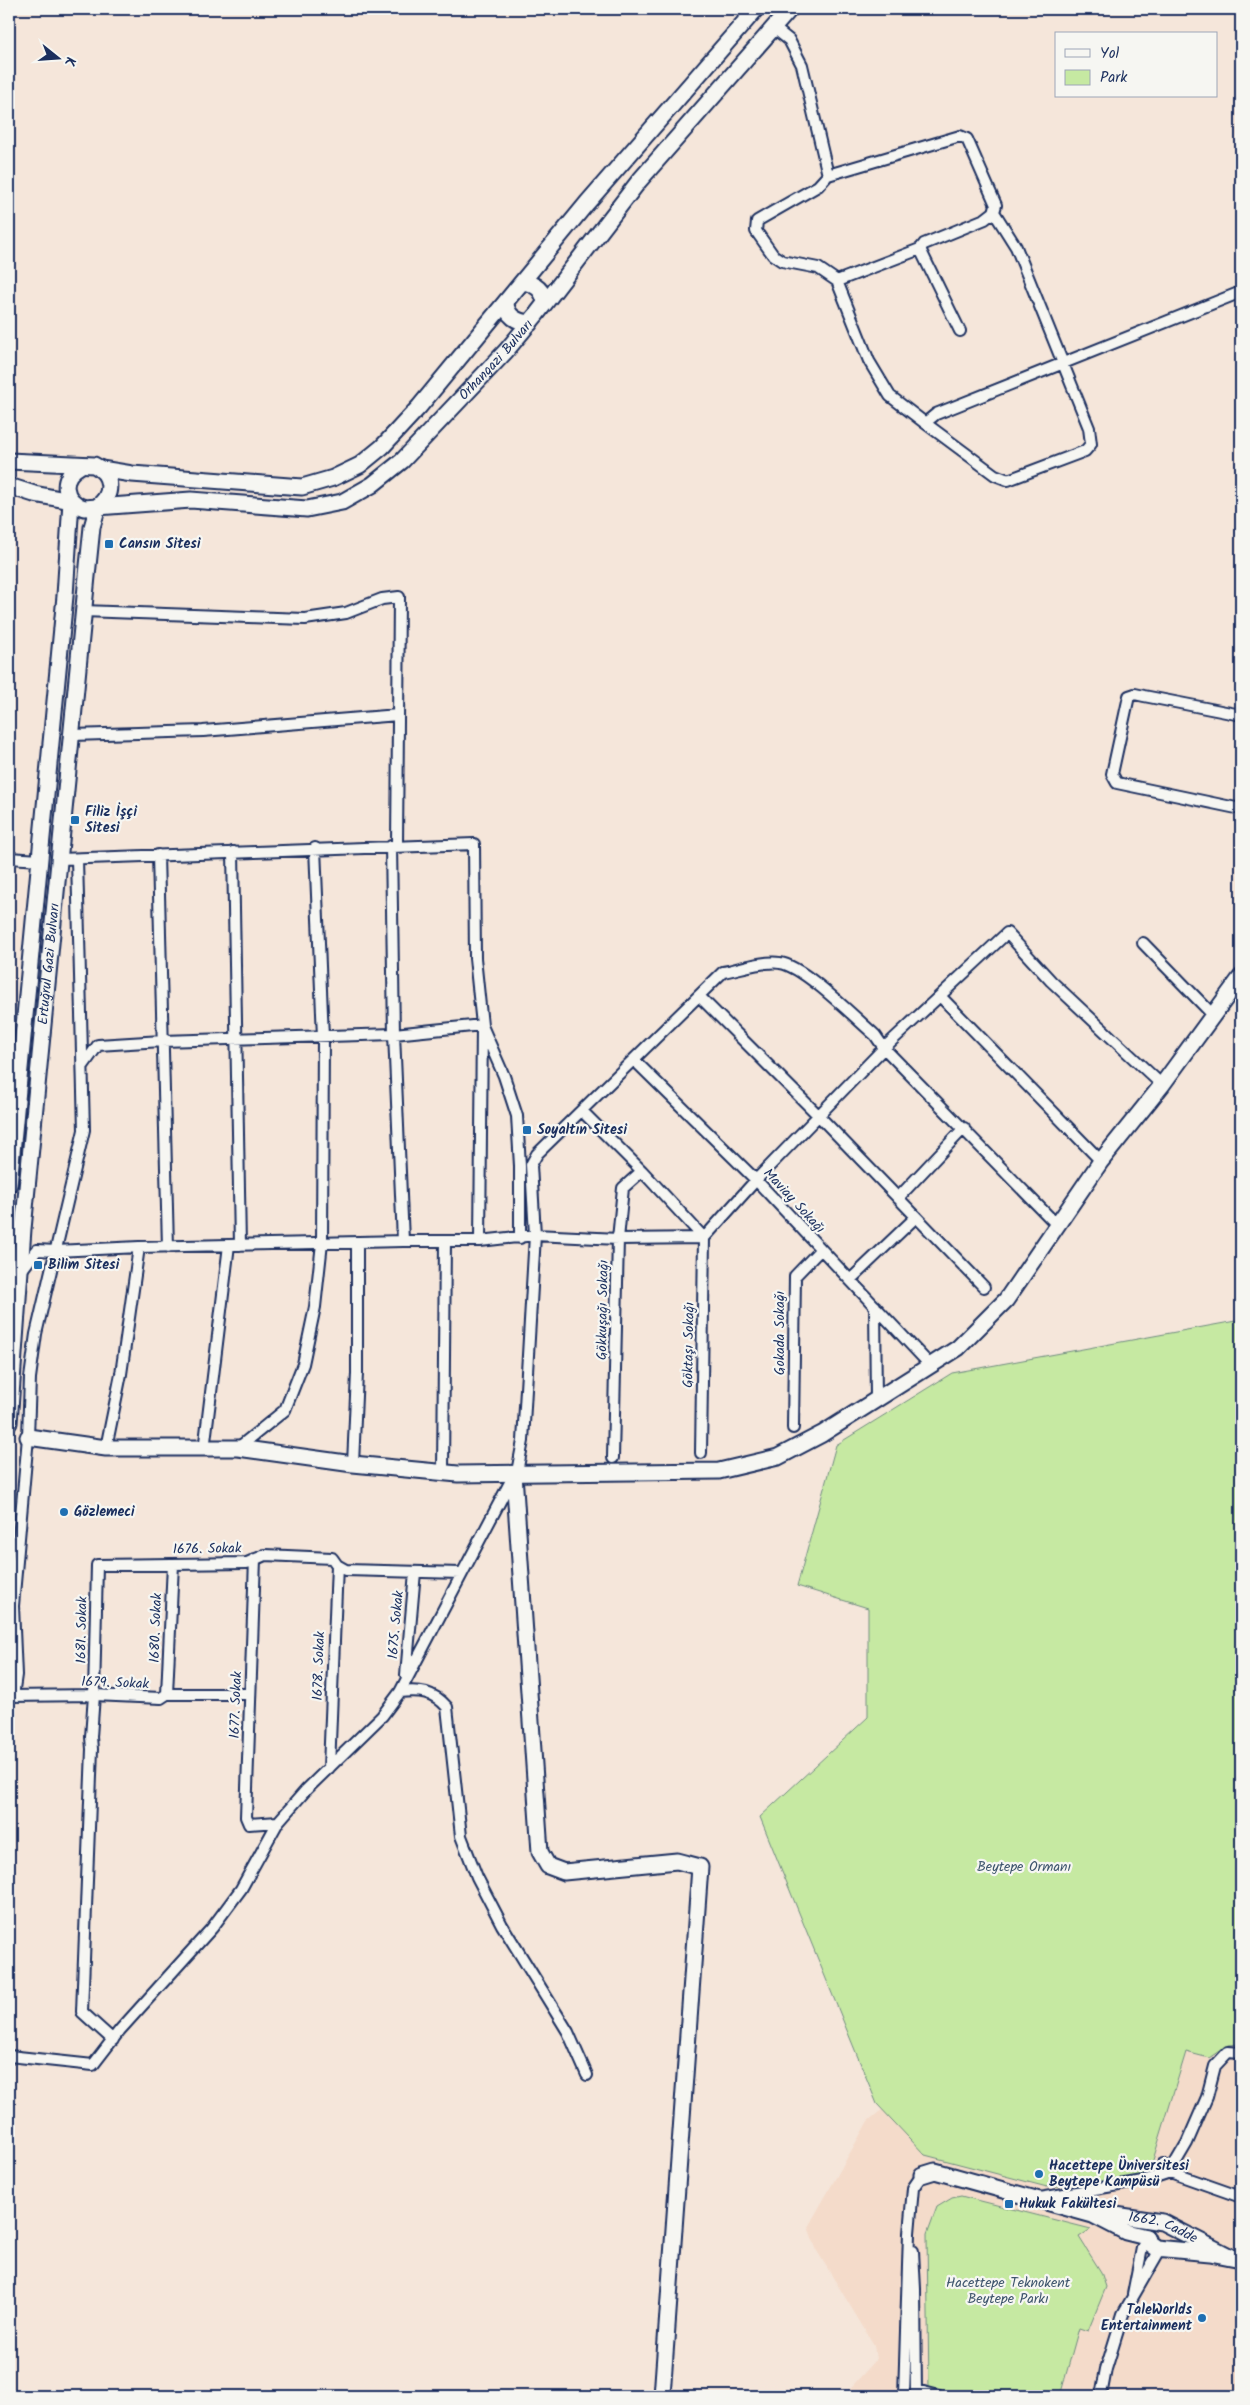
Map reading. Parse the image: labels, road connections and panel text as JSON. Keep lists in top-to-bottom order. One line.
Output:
{"streets":{"main road":["Orhangazi Bulvarı","Ertuğrul Gazi Bulvarı","1662. Cadde"],"street":["Maviay Sokağı","Gökkuşağı Sokağı","Gokada Sokağı","Göktaşı Sokağı","1676. Sokak","1675. Sokak","1680. Sokak","1681. Sokak","1678. Sokak","1679. Sokak","1677. Sokak"]},"crossings":[["Orhangazi Bulvarı","Ertuğrul Gazi Bulvarı"],["Maviay Sokağı","Gokada Sokağı"],["1676. Sokak","1675. Sokak"],["1676. Sokak","1680. Sokak"],["1676. Sokak","1681. Sokak"],["1676. Sokak","1678. Sokak"],["1676. Sokak","1677. Sokak"],["1680. Sokak","1679. Sokak"],["1681. Sokak","1679. Sokak"],["1679. Sokak","1677. Sokak"]],"parks":["Beytepe Ormanı","Hacettepe Teknokent Beytepe Parkı"],"places":{"transit":["Cansın Sitesi","Filiz İşçi Sitesi","Soyaltın Sitesi","Bilim Sitesi","Hukuk Fakültesi"],"other":["Gözlemeci","Hacettepe Üniversitesi Beytepe Kampüsü","TaleWorlds Entertainment"]},"legend":["Yol","Park"],"north":"right"}
